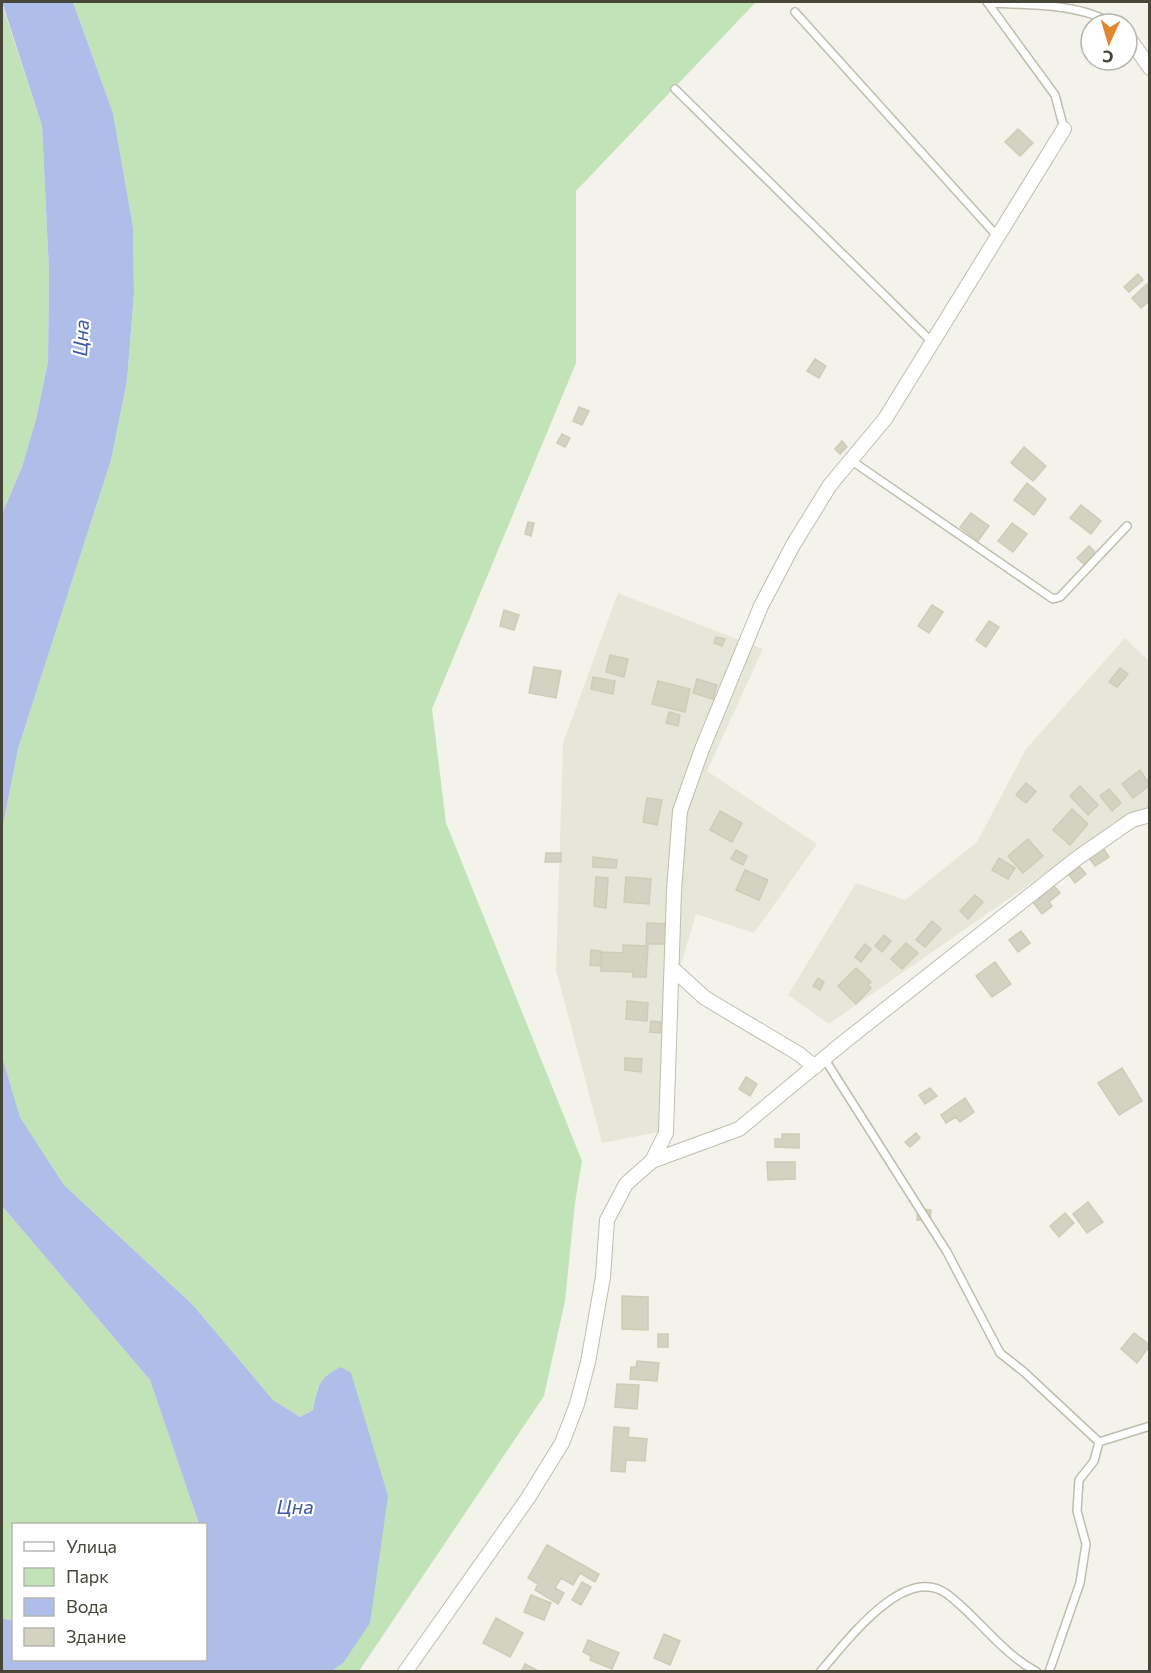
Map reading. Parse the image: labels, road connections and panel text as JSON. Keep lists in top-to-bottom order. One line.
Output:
{"water":["Цна"],"legend":["Улица","Парк","Вода","Здание"],"north":"bottom"}
